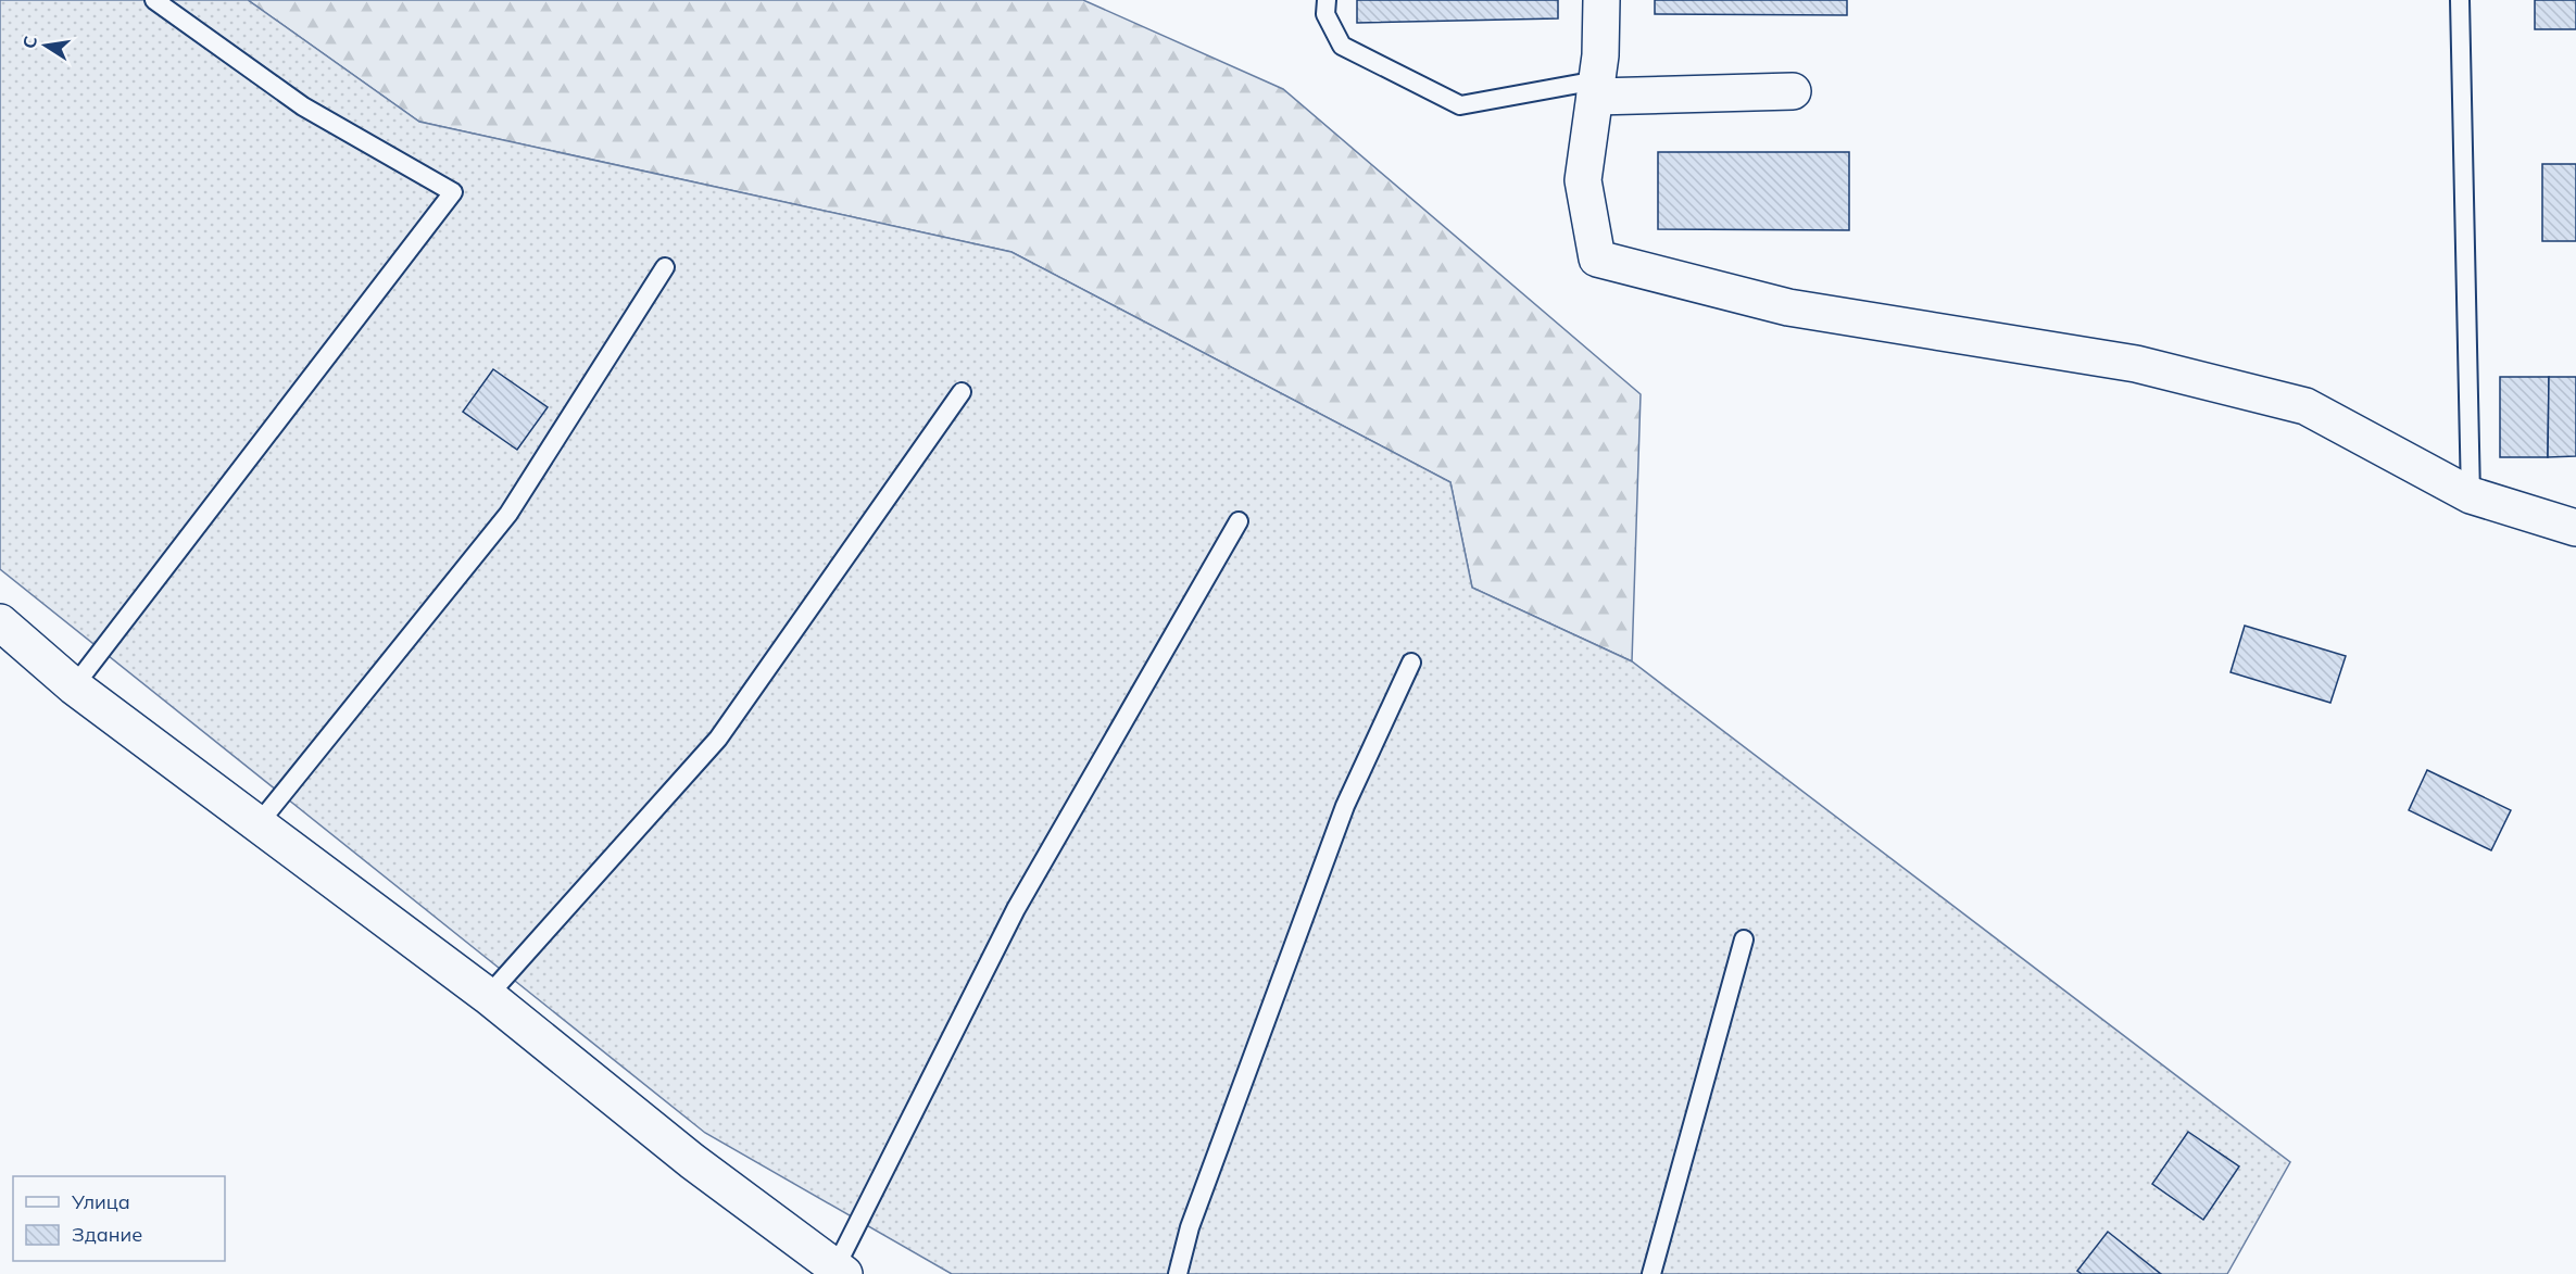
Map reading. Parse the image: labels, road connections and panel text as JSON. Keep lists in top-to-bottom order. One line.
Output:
{"legend":["Улица","Здание"],"north":"left"}
